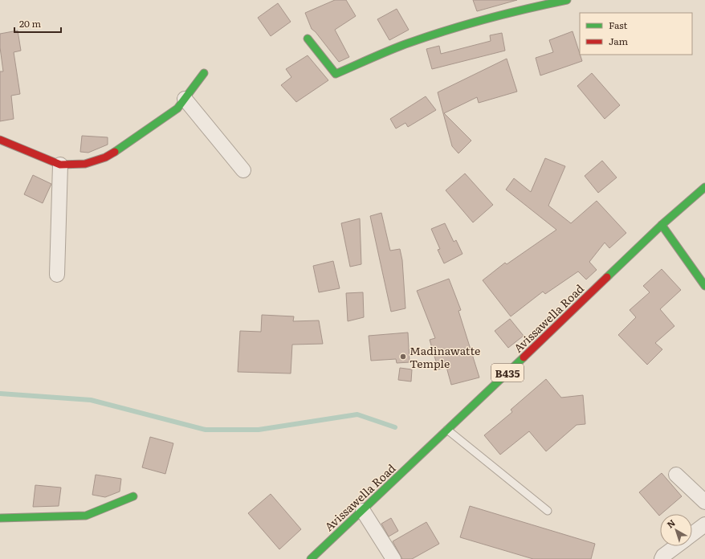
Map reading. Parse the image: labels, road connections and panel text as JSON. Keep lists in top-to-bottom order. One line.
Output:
{"streets":{"street":["Avissawella Road","B435"]},"places":["Madinawatte Temple"],"legend":["Fast","Jam"],"scale_bar":"20 m","north":"top left"}
